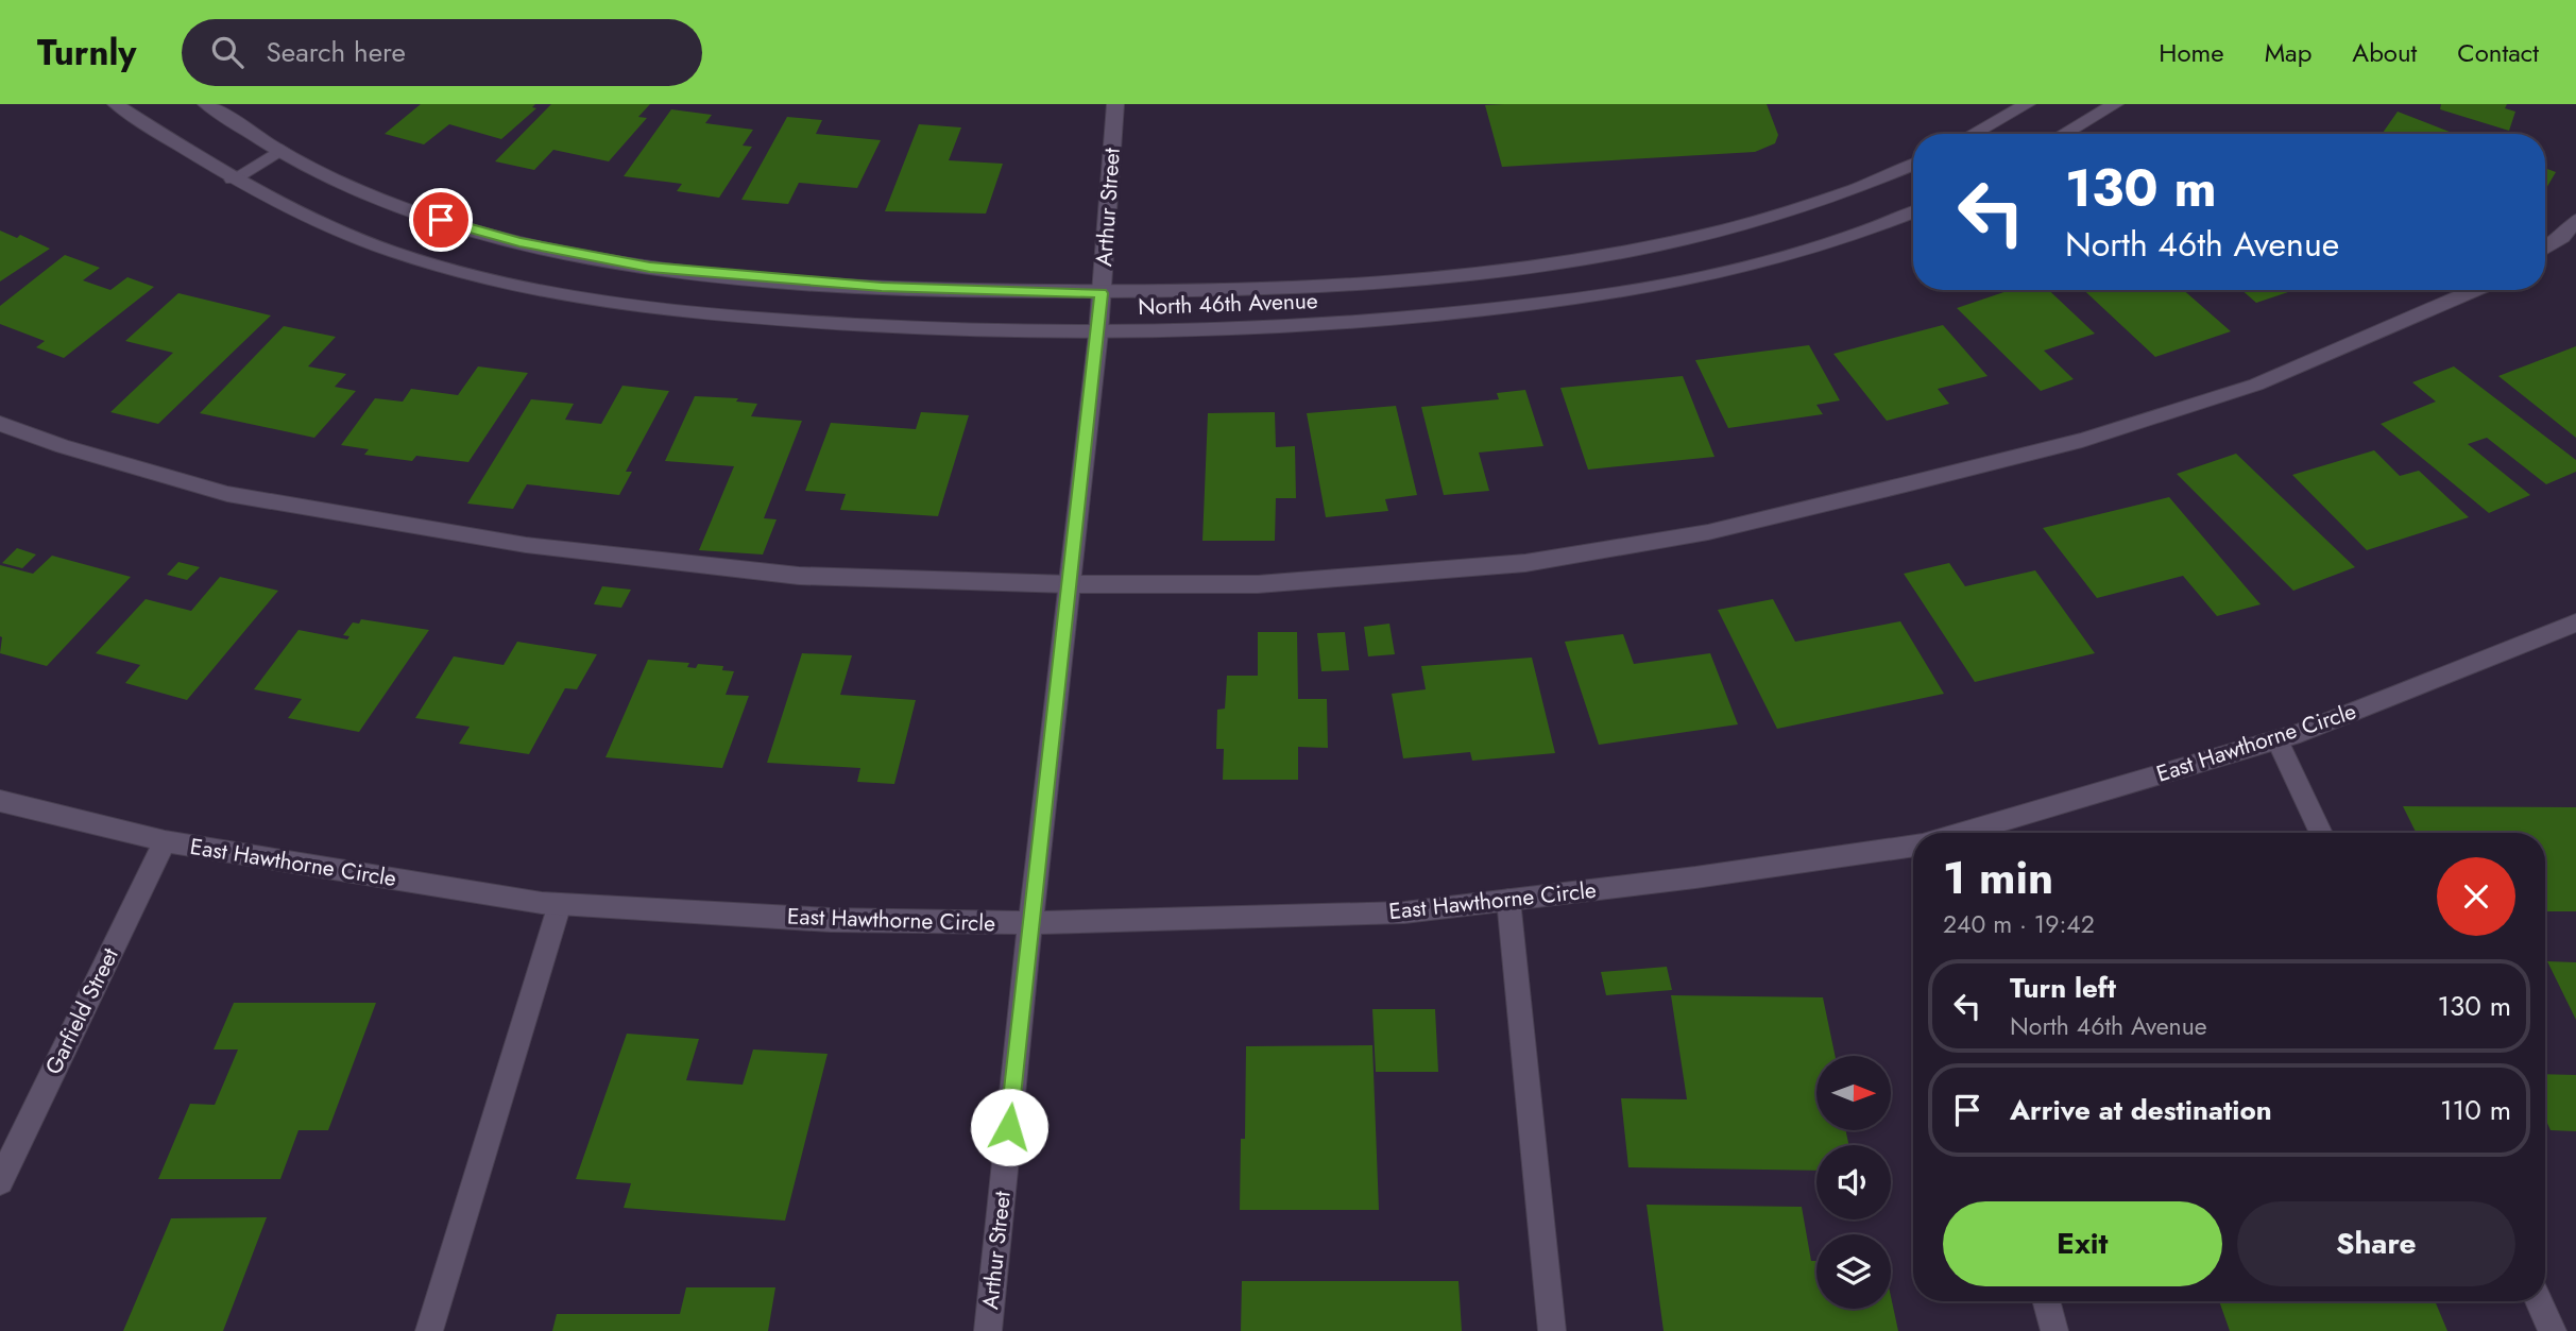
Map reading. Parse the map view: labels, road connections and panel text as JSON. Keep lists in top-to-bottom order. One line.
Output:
{"streets":{"street":["Arthur Street","North 46th Avenue","East Hawthorne Circle","Garfield Street"]},"crossings":[["Arthur Street","North 46th Avenue"],["Arthur Street","East Hawthorne Circle"],["East Hawthorne Circle","Garfield Street"]],"north":"right","page":{"header":"Turnly","search":"Search here","nav":["Home","Map","About","Contact"],"turn":["130 m","North 46th Avenue"],"heading":["1 min","240 m · 19:42"],"list":[{"name":"Turn left","note":"North 46th Avenue","value":"130 m"},{"name":"Arrive at destination","value":"110 m"}],"buttons":["Exit","Share"]}}
